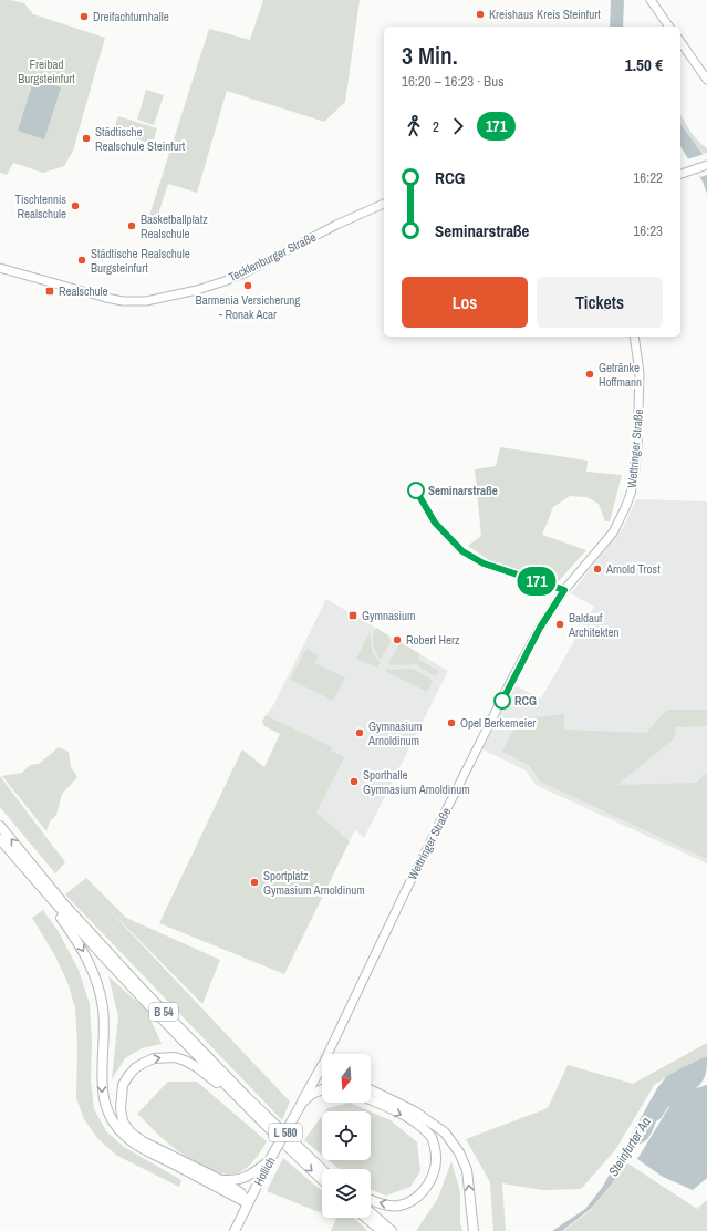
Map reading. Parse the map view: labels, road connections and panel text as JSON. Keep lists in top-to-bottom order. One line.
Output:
{"streets":{"main road":["Tecklenburger Straße","Wettringer Straße","B 54","L 580","Hollich"]},"water":["Steinfurter Aa"],"parks":["Freibad Burgsteinfurt"],"places":{"other":["Kreishaus Kreis Steinfurt","Dreifachturnhalle","Städtische Realschule Steinfurt","Tischtennis Realschule","Basketballplatz Realschule","Städtische Realschule Burgsteinfurt","Barmenia Versicherung - Ronak Acar","Getränke Hoffmann","Seminarstraße","Arnold Trost","Baldauf Architekten","Robert Herz","RCG","Opel Berkemeier","Gymnasium Arnoldinum","Sporthalle Gymnasium Arnoldinum","Sportplatz Gymasium Arnoldinum"],"transit":["Realschule","Gymnasium"]},"lines":["bus line 171"],"north":"bottom","page":{"on_map":"171","heading":["3 Min.","16:20 – 16:23 · Bus","1.50 €"],"legs":["2","171"],"list":[{"name":"RCG","value":"16:22"},{"name":"Seminarstraße","value":"16:23"}],"buttons":["Los","Tickets"]}}
